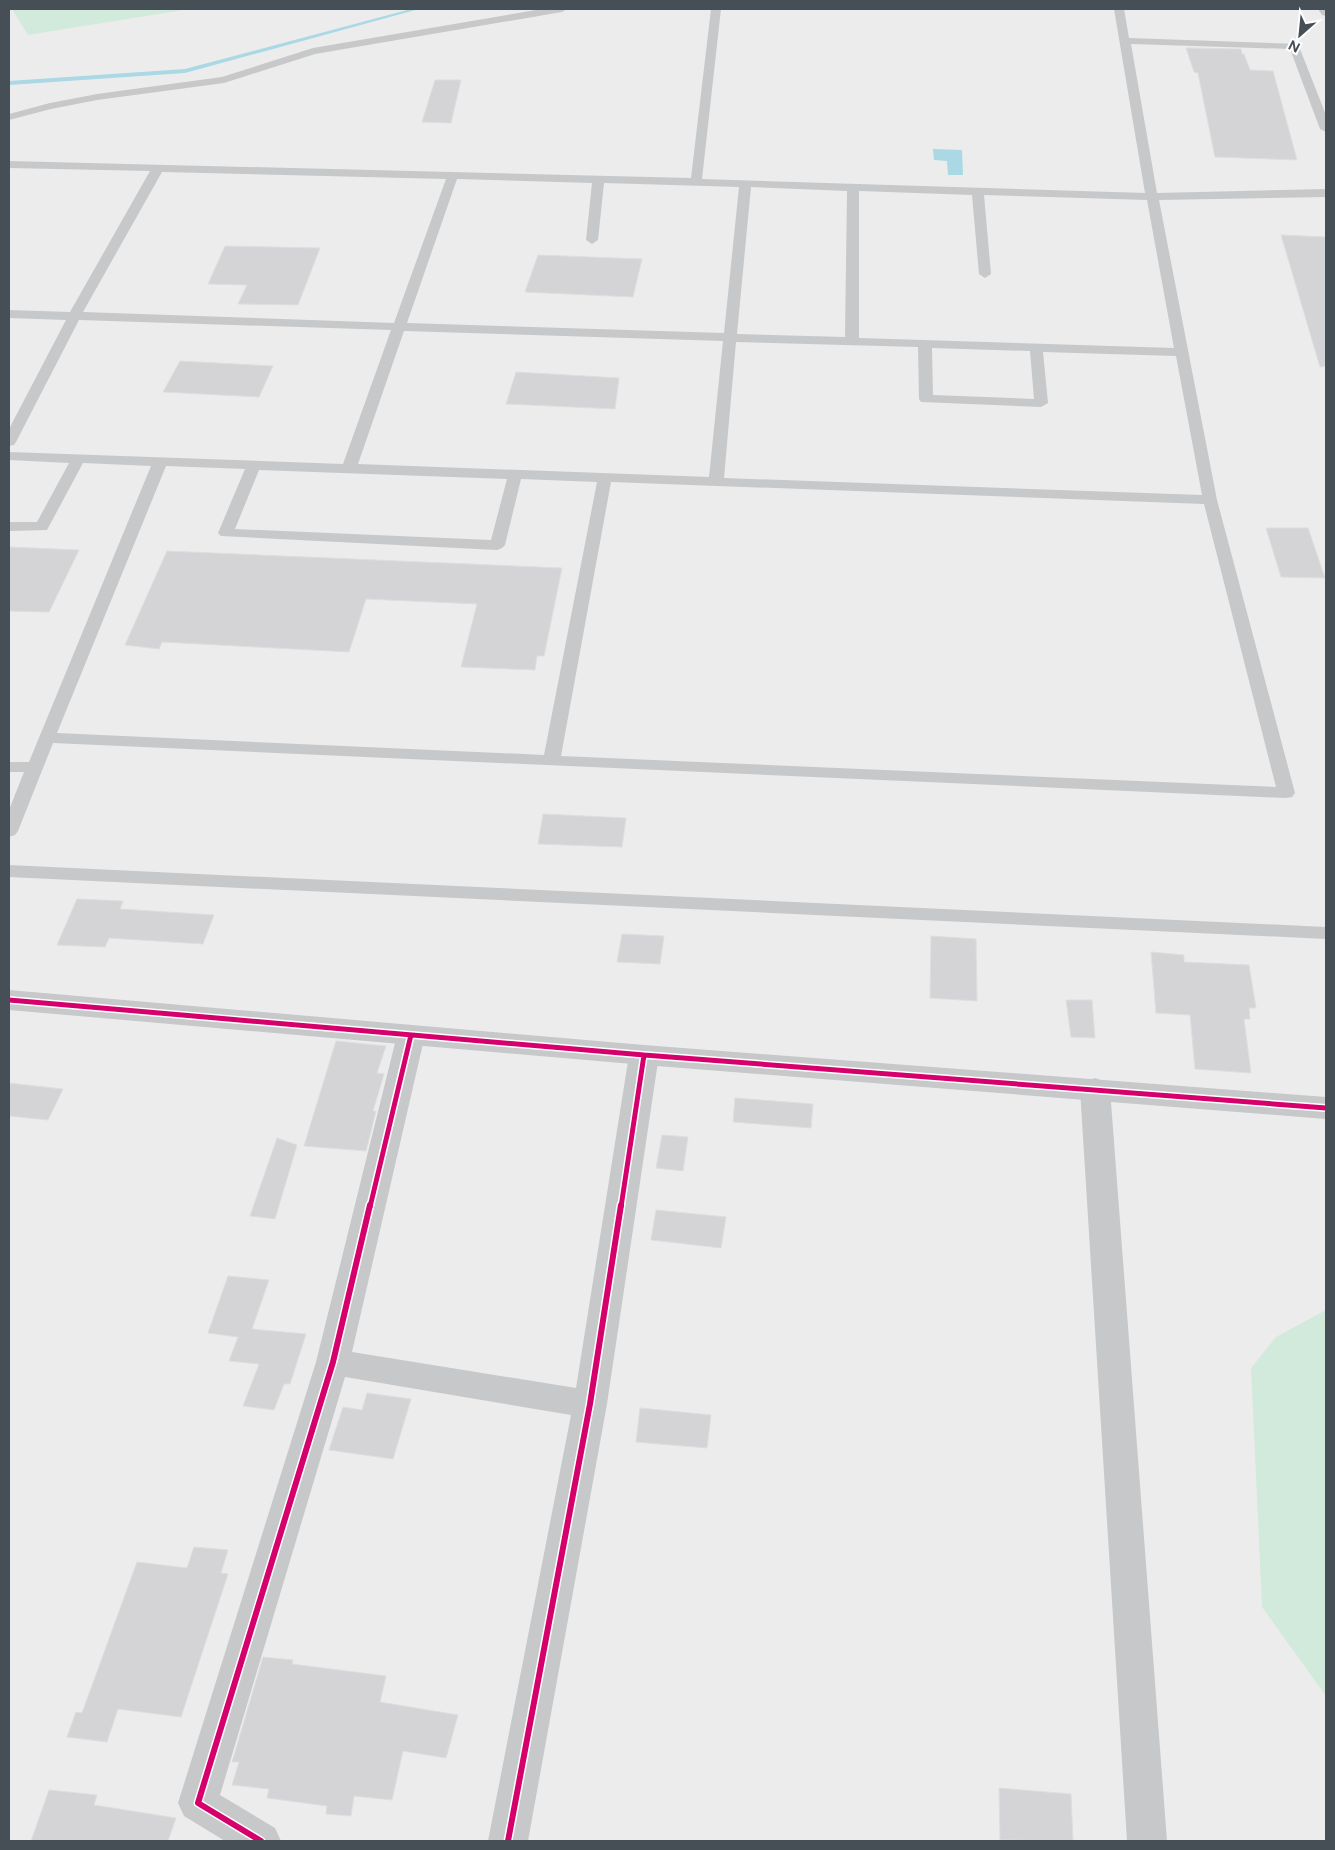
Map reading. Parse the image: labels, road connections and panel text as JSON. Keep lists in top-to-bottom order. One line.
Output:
{"north":"bottom left"}
